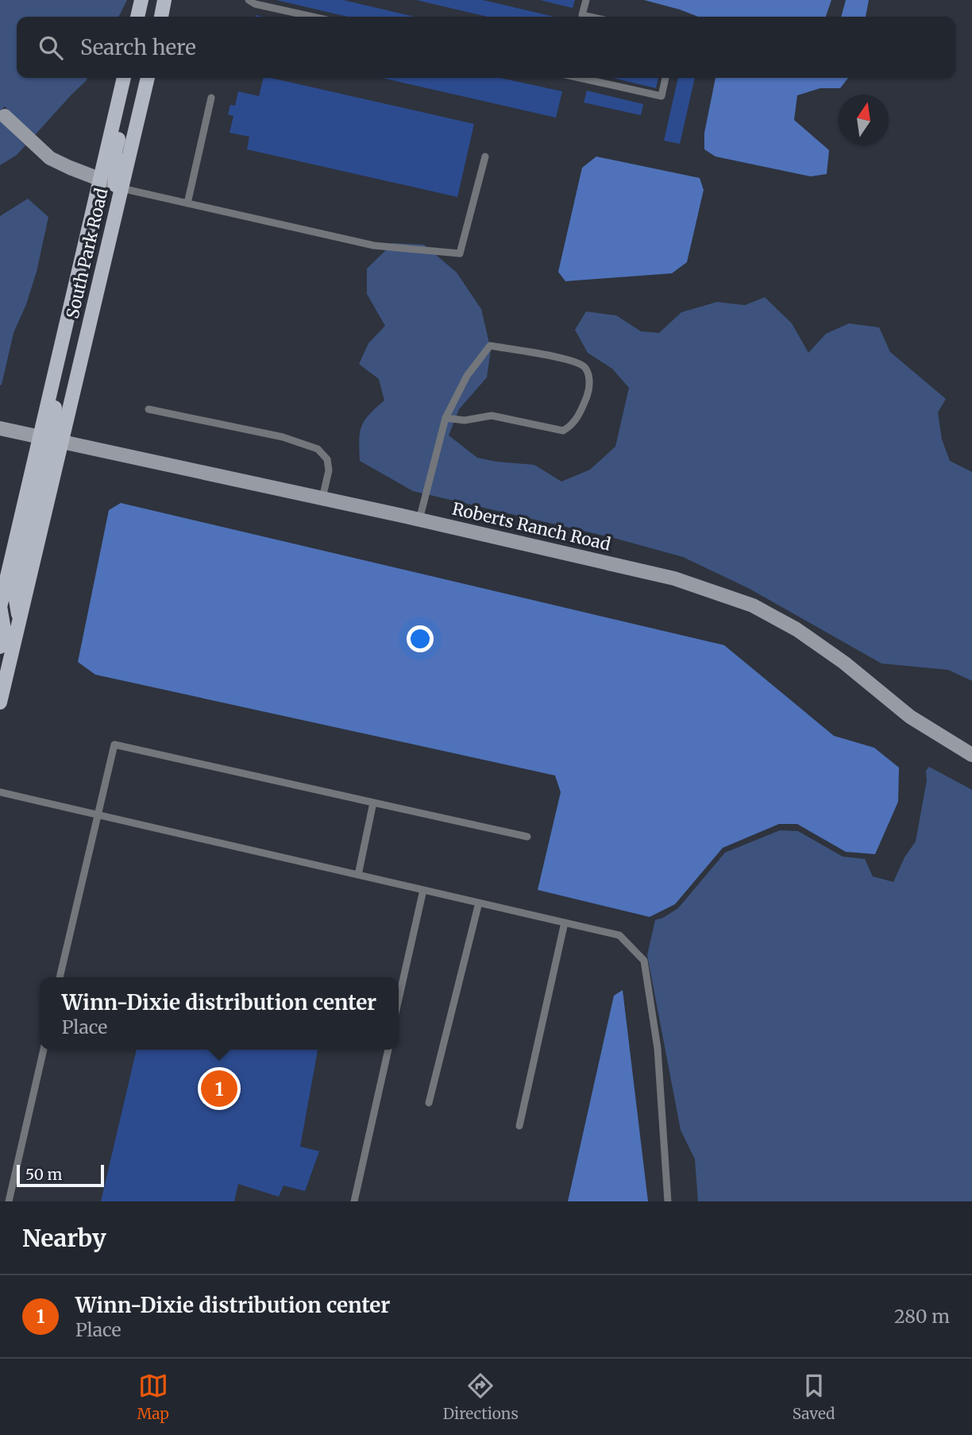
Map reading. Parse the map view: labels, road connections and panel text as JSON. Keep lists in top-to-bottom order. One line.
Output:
{"streets":{"main road":["South Park Road"],"street":["Roberts Ranch Road"]},"crossings":[["South Park Road","Roberts Ranch Road"]],"scale_bar":"50 m","north":"top","page":{"search":"Search here","popup":["Winn-Dixie distribution center","Place"],"pins":"1","scale":"50 m","heading":"Nearby","list":[{"mark":"1","name":"Winn-Dixie distribution center","note":"Place","value":"280 m"}],"nav":["Map","Directions","Saved"]}}
